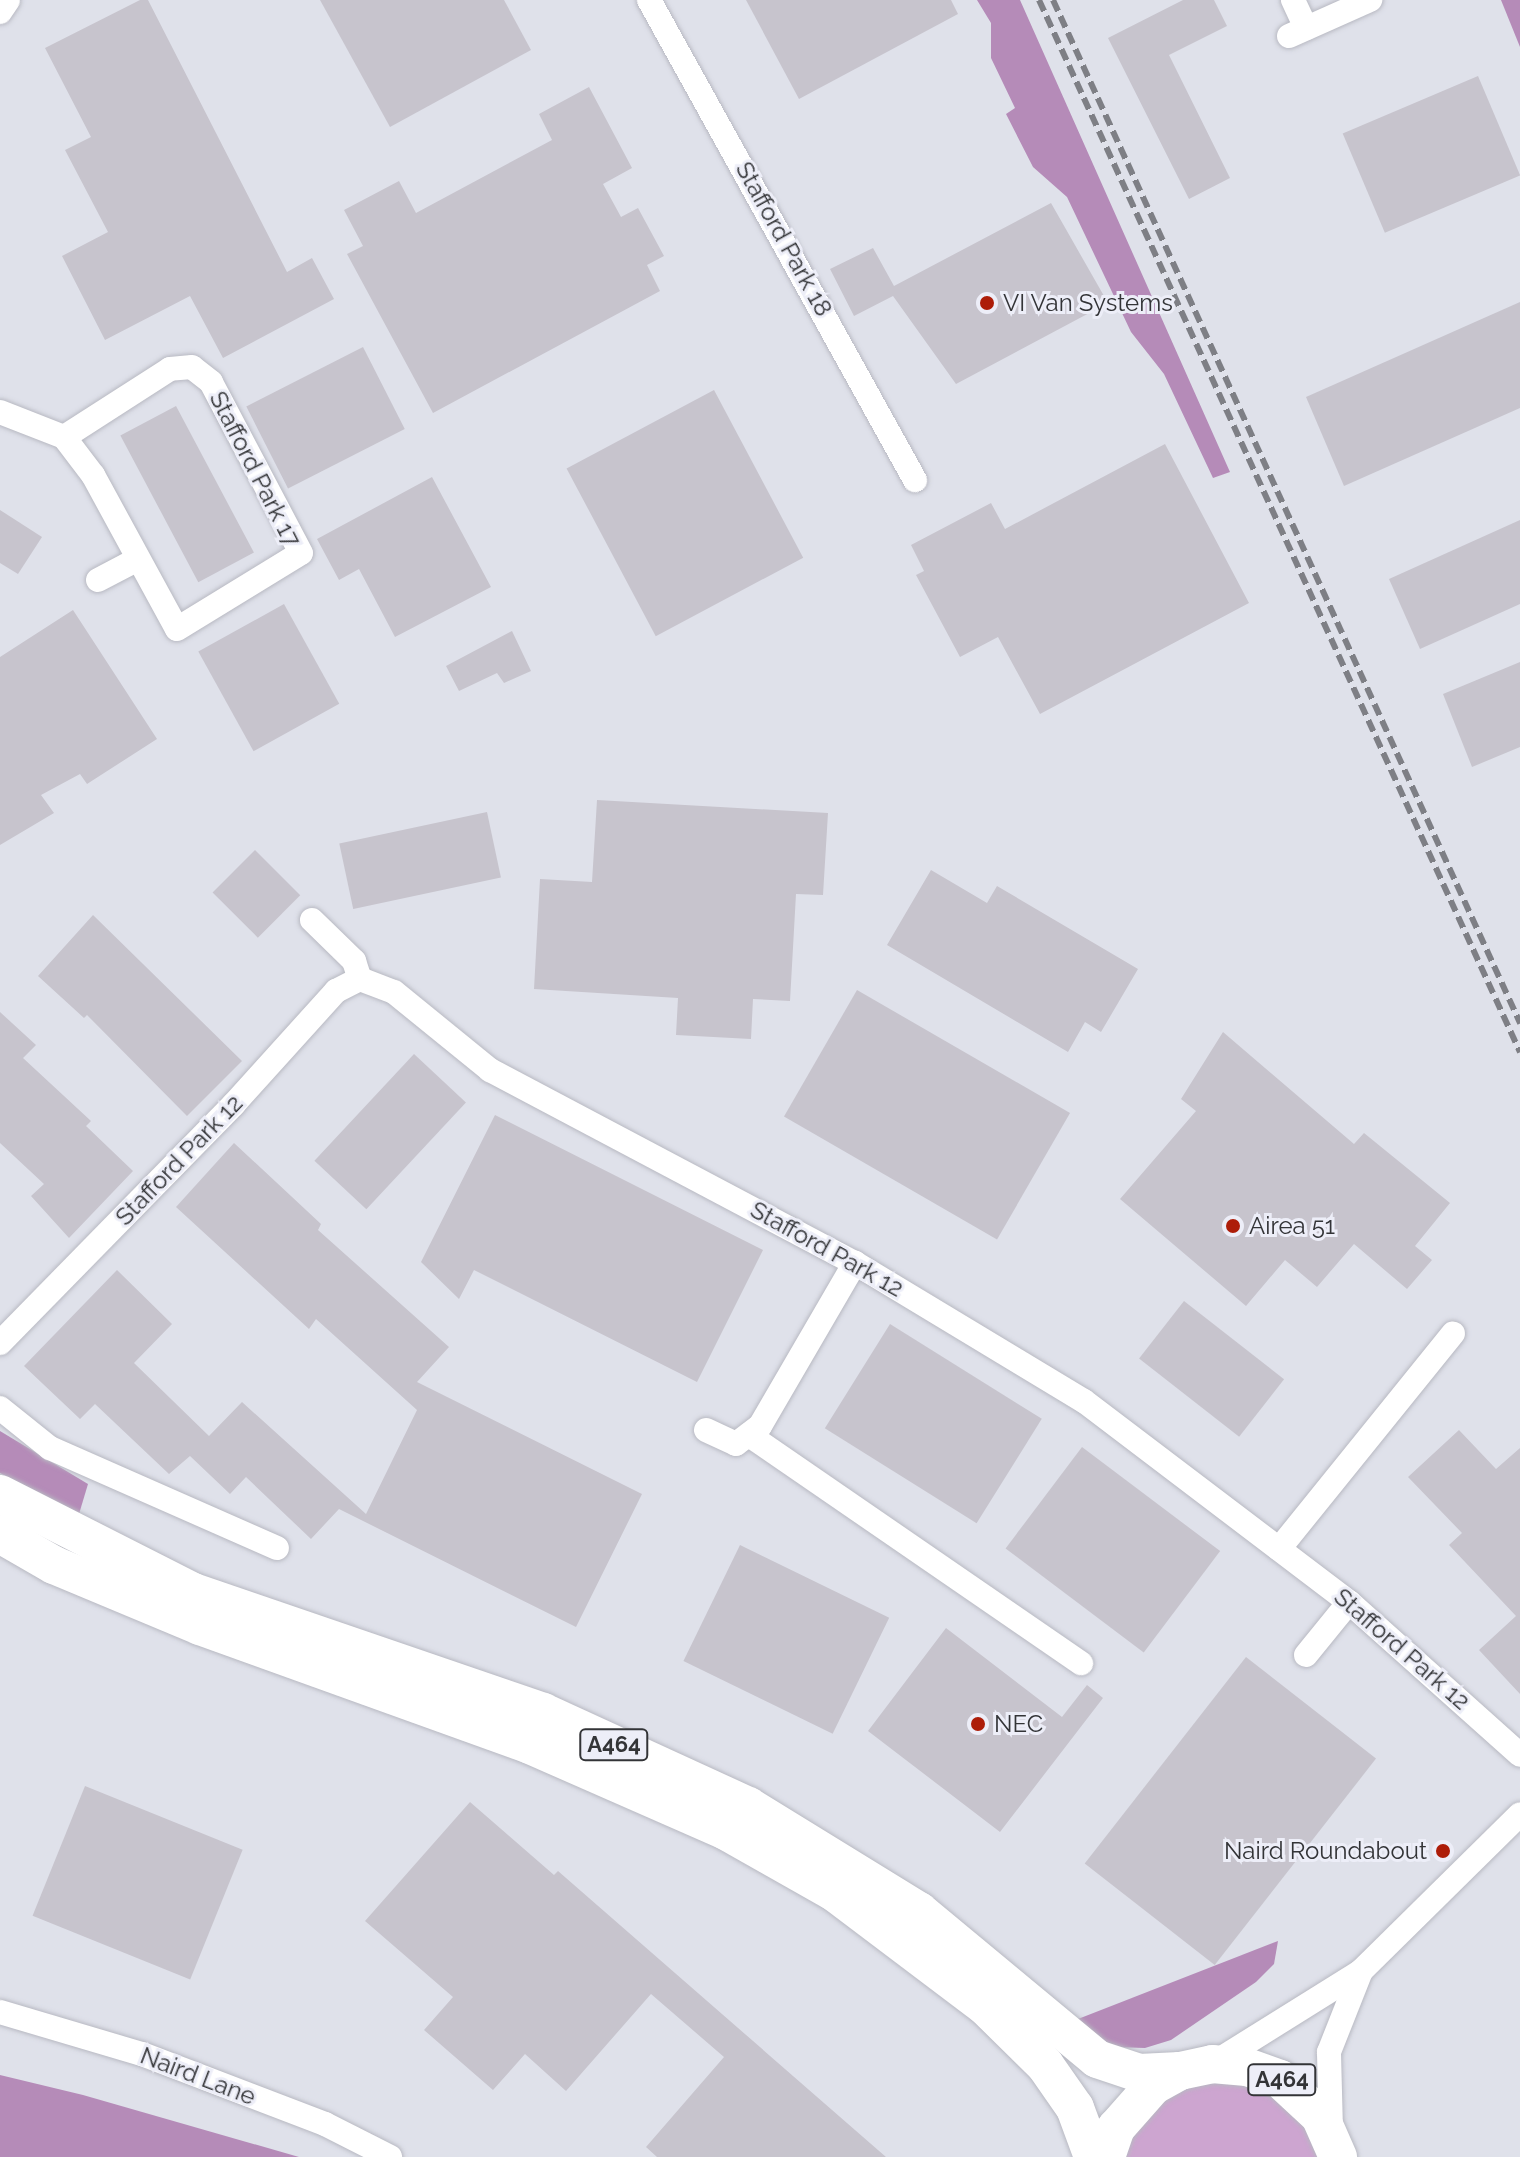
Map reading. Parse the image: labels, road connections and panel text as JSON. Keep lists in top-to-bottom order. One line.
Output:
{"streets":{"highway":["A464"],"street":["Stafford Park 18","Stafford Park 17","Stafford Park 12","Naird Lane"]},"places":["VI Van Systems","Airea 51","NEC","Naird Roundabout"]}
